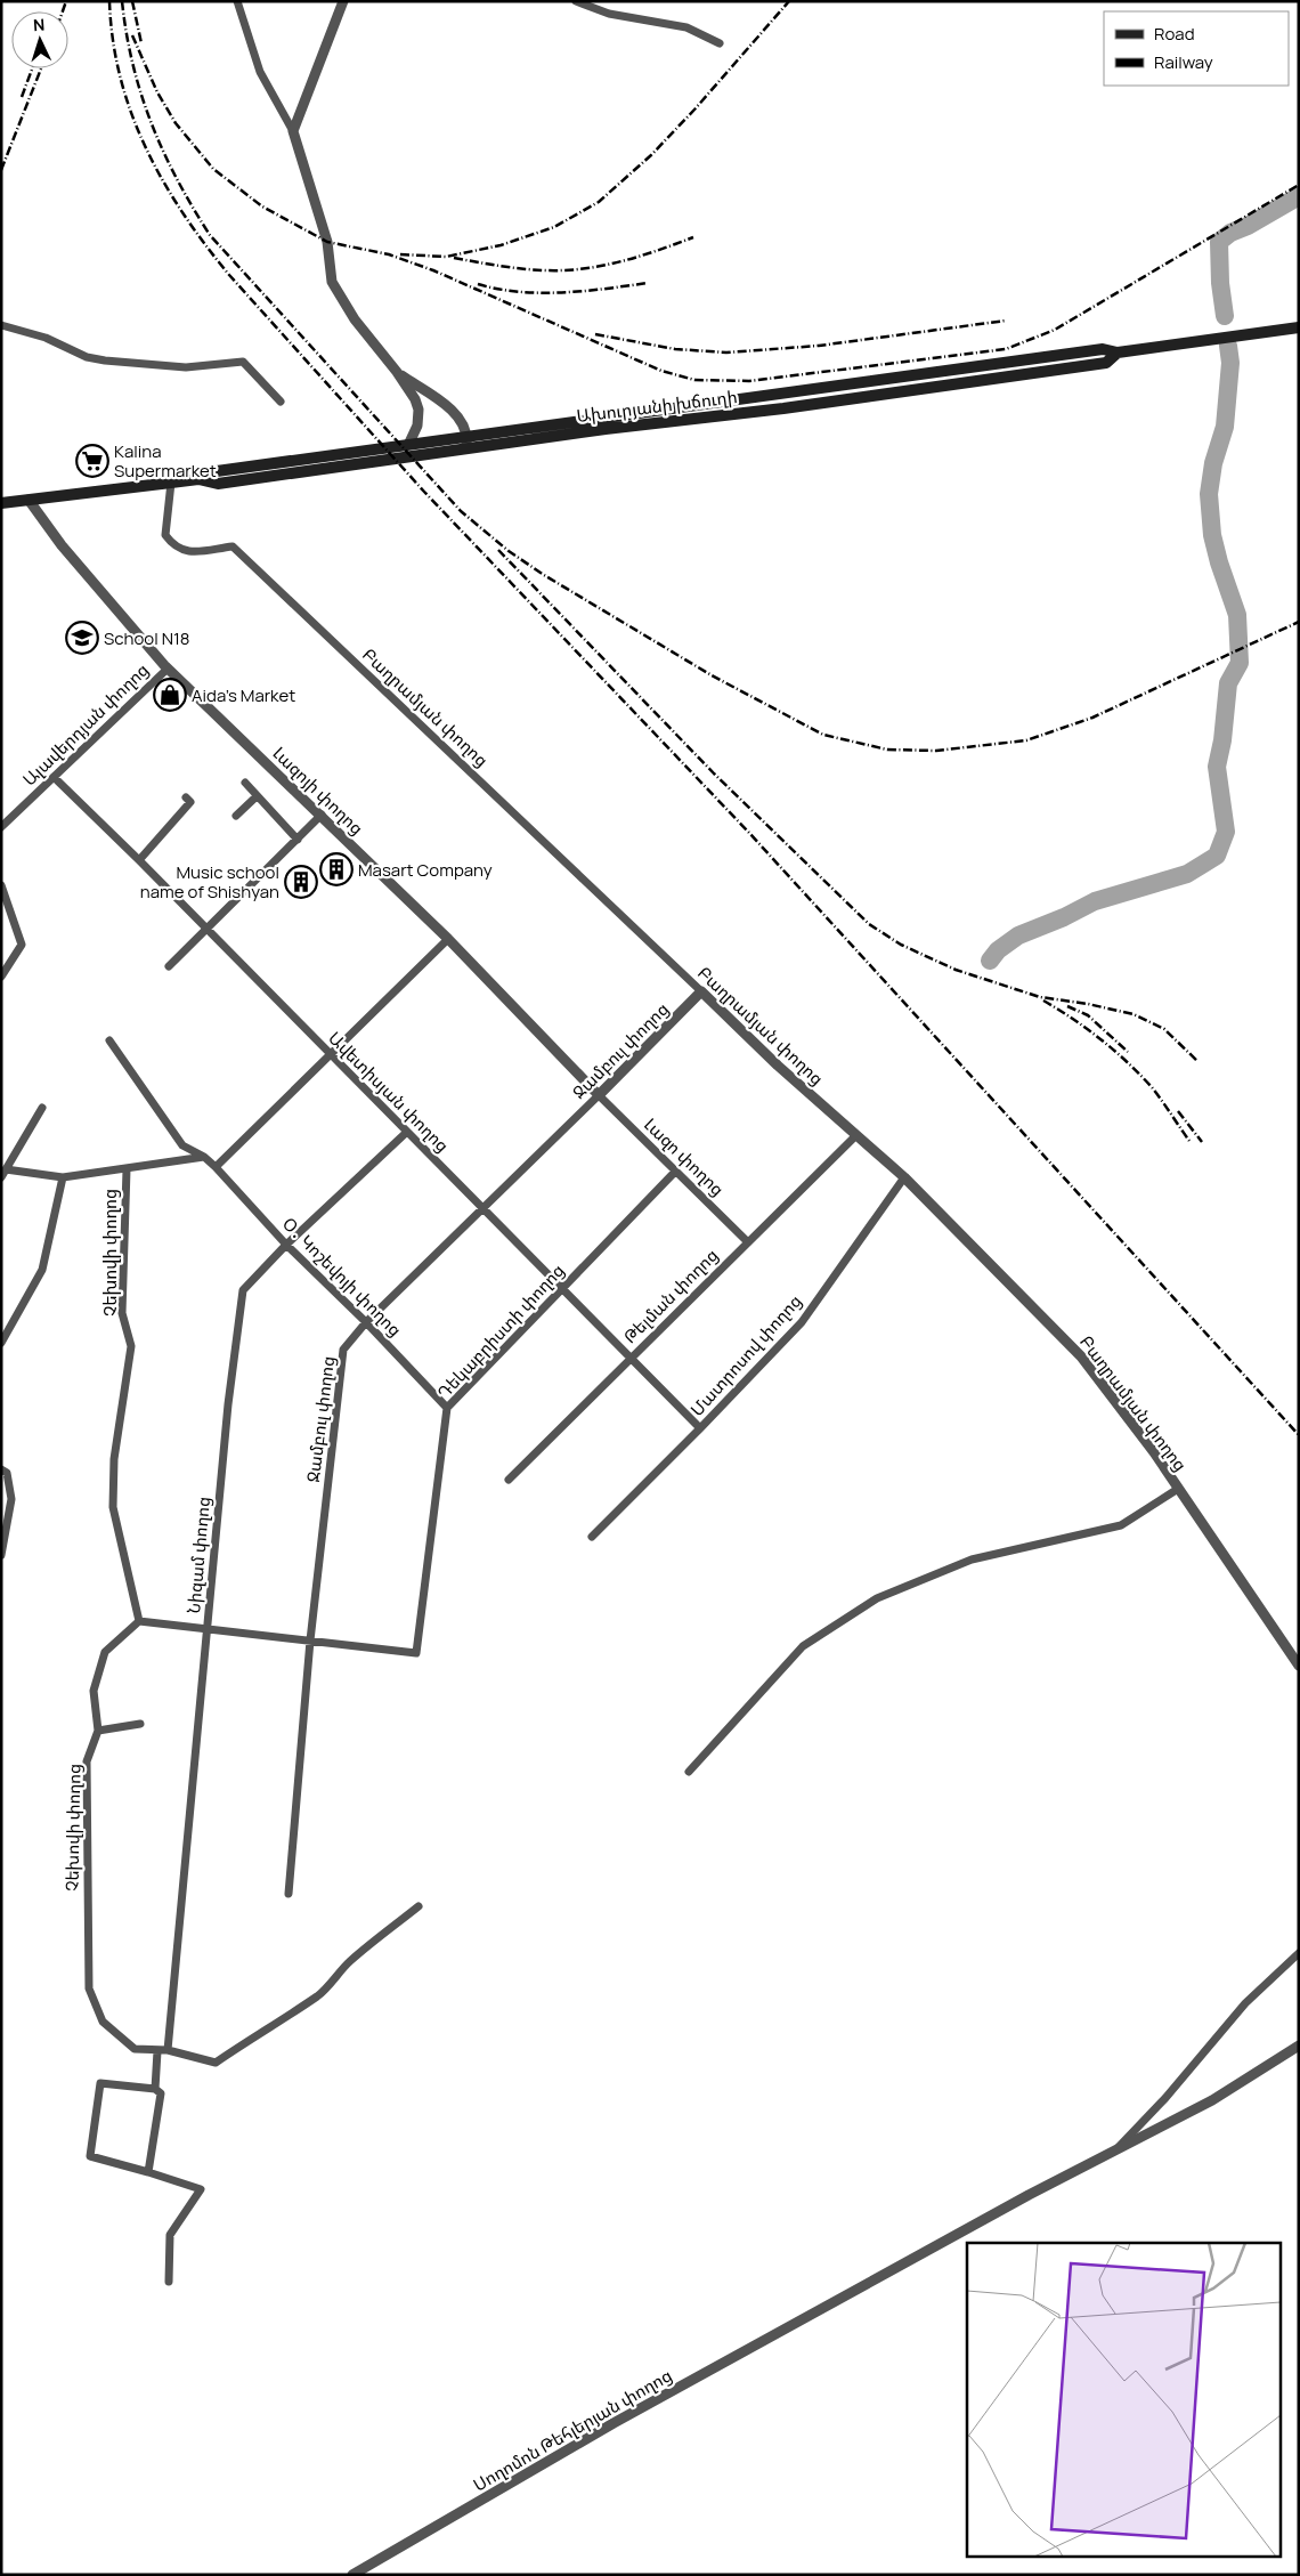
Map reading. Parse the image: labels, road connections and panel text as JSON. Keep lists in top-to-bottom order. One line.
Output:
{"streets":{"main road":["Ախուրյանի խճուղի"],"street":["Բաղրամյան փողոց","Ալավերդյան փողոց","Լազոյի փողոց","Ջամբուլ փողոց","Ավետիսյան փողոց","Լազո փողոց","Չեխովի փողոց","Օ․ Կոշեվոյի փողոց","Թելման փողոց","Դեկաբրիստի փողոց","Մատրոսով փողոց","Նիզամ փողոց","Սողոմոն Թեհլերյան փողոց"]},"crossings":[["Ախուրյանի խճուղի","Բաղրամյան փողոց"],["Ախուրյանի խճուղի","Լազոյի փողոց"],["Բաղրամյան փողոց","Ջամբուլ փողոց"],["Բաղրամյան փողոց","Թելման փողոց"],["Բաղրամյան փողոց","Մատրոսով փողոց"],["Ալավերդյան փողոց","Լազոյի փողոց"],["Ալավերդյան փողոց","Ավետիսյան փողոց"],["Լազոյի փողոց","Ջամբուլ փողոց"],["Լազոյի փողոց","Լազո փողոց"],["Ջամբուլ փողոց","Ավետիսյան փողոց"],["Ջամբուլ փողոց","Լազո փողոց"],["Ջամբուլ փողոց","Օ․ Կոշեվոյի փողոց"],["Ջամբուլ փողոց","Դեկաբրիստի փողոց"],["Ավետիսյան փողոց","Թելման փողոց"],["Ավետիսյան փողոց","Դեկաբրիստի փողոց"],["Ավետիսյան փողոց","Մատրոսով փողոց"],["Ավետիսյան փողոց","Նիզամ փողոց"],["Լազո փողոց","Թելման փողոց"],["Լազո փողոց","Դեկաբրիստի փողոց"],["Չեխովի փողոց","Նիզամ փողոց"],["Օ․ Կոշեվոյի փողոց","Դեկաբրիստի փողոց"],["Օ․ Կոշեվոյի փողոց","Նիզամ փողոց"]],"places":{"supermarket":["Kalina Supermarket"],"school or university":["School N18"],"shop":["Aida's Market"],"building":["Masart Company","Music school name of Shishyan"]},"legend":["Road","Railway"],"north":"top"}
